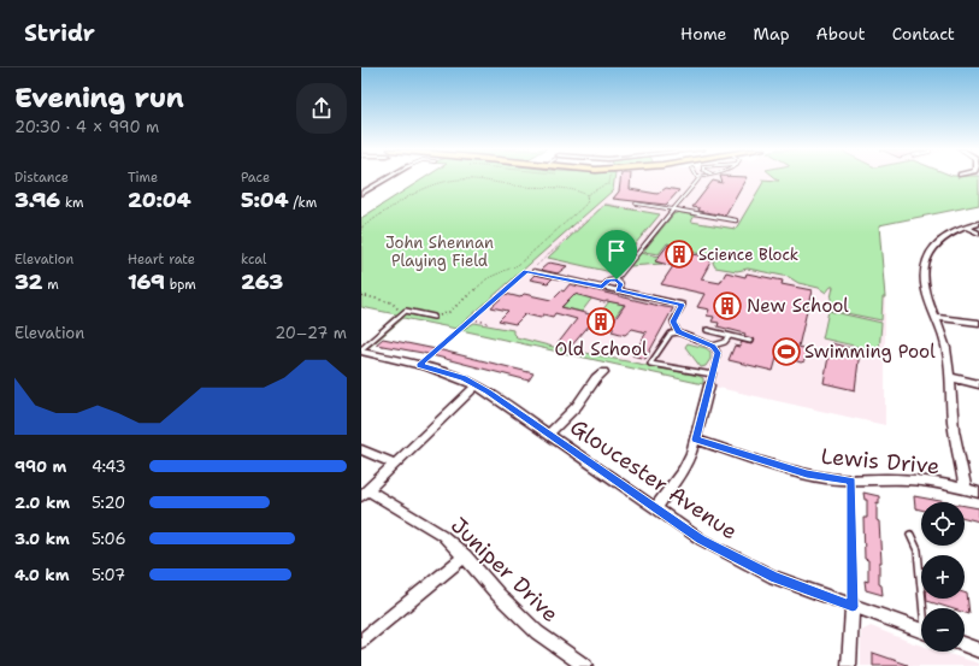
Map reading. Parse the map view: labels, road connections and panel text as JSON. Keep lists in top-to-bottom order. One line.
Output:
{"streets":{"street":["Lewis Drive","Gloucester Avenue","Juniper Drive"]},"parks":["John Shennan Playing Field"],"places":{"building":["Science Block","New School","Old School"],"sports":["Swimming Pool"]},"page":{"header":"Stridr","nav":["Home","Map","About","Contact"],"heading":["Evening run","20:30 · 4 × 990 m"],"stats":[["Distance","3.96 km"],["Time","20:04"],["Pace","5:04 /km"],["Elevation","32 m"],["Heart rate","169 bpm"],["kcal","263"]],"chart":["Elevation","20–27 m"],"list":[{"name":"990 m","note":"4:43"},{"name":"2.0 km","note":"5:20"},{"name":"3.0 km","note":"5:06"},{"name":"4.0 km","note":"5:07"}],"map_buttons":["+","−"]}}
